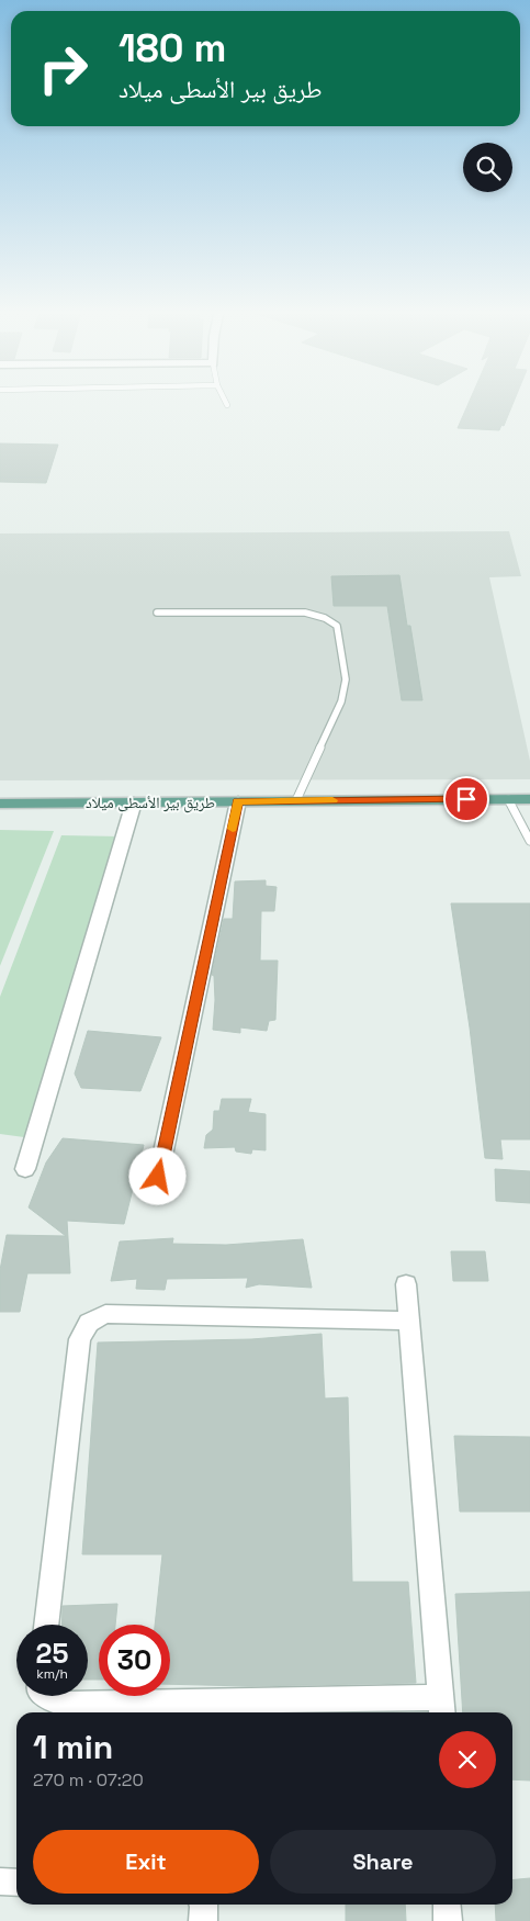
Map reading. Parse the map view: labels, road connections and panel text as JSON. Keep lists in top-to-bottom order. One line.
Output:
{"streets":{"main road":["طريق بير الأسطى ميلاد"]},"page":{"turn":["180 m","طريق بير الأسطى ميلاد"],"speed":"25 km/h","limit":"30","heading":["1 min","270 m · 07:20"],"buttons":["Exit","Share"]}}
